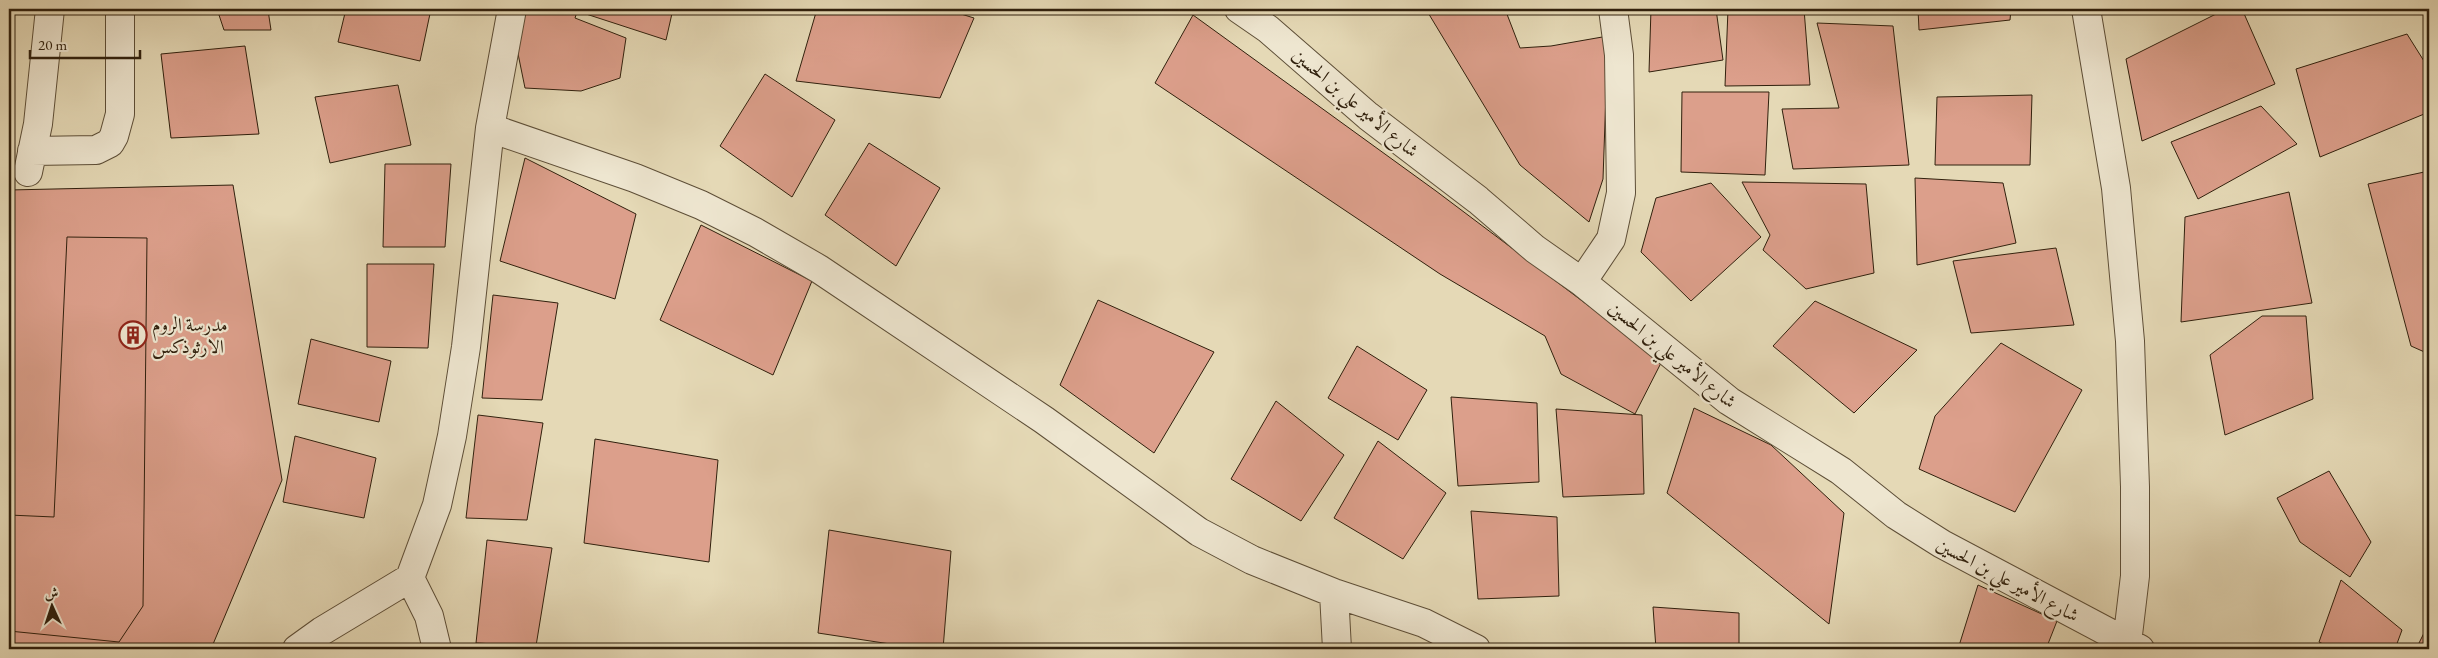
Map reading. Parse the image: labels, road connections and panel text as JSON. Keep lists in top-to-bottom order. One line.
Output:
{"streets":{"street":["شارع الأمير علي بن الحسين"]},"places":{"building":["مدرسة الروم الارثوذكس"]},"scale_bar":"20 m","north":"top"}
